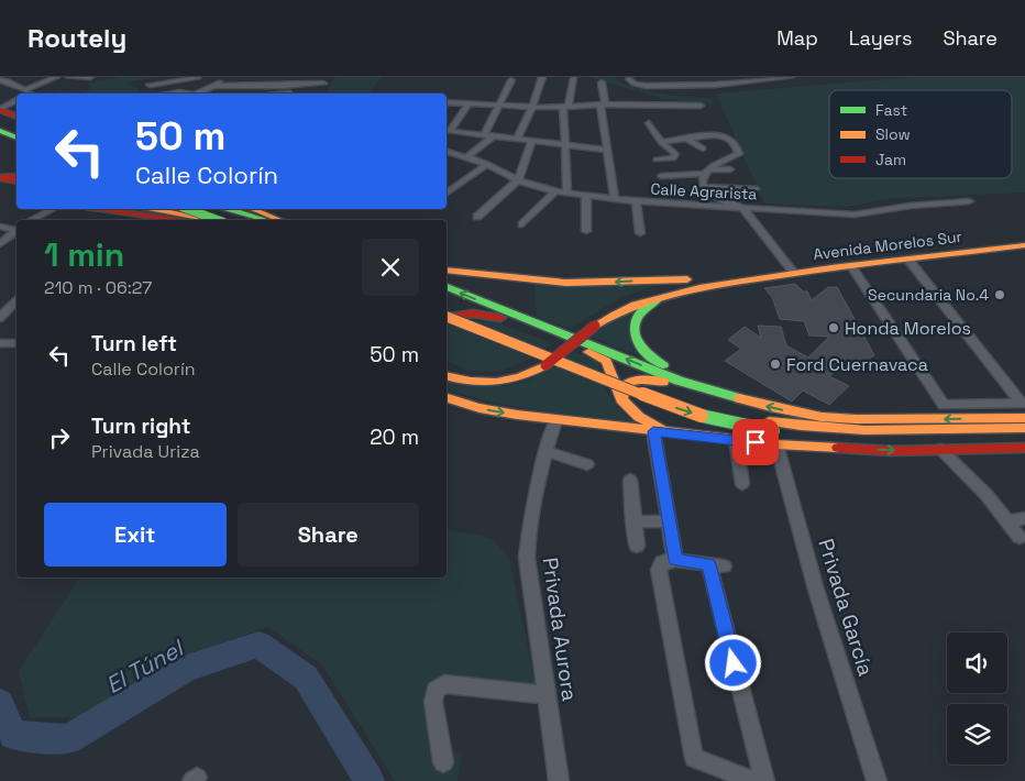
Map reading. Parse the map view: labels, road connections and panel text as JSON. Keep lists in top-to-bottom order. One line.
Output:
{"streets":{"main road":["Avenida Morelos Sur"],"street":["Calle Agrarista","Privada García","Privada Aurora"]},"water":["El Túnel"],"places":["Secundaria No.4","Honda Morelos","Ford Cuernavaca"],"legend":["Fast","Slow","Jam"],"page":{"header":"Routely","nav":["Map","Layers","Share"],"turn":["50 m","Calle Colorín"],"heading":["1 min","210 m · 06:27"],"list":[{"name":"Turn left","note":"Calle Colorín","value":"50 m"},{"name":"Turn right","note":"Privada Uriza","value":"20 m"}],"buttons":["Exit","Share"]}}
